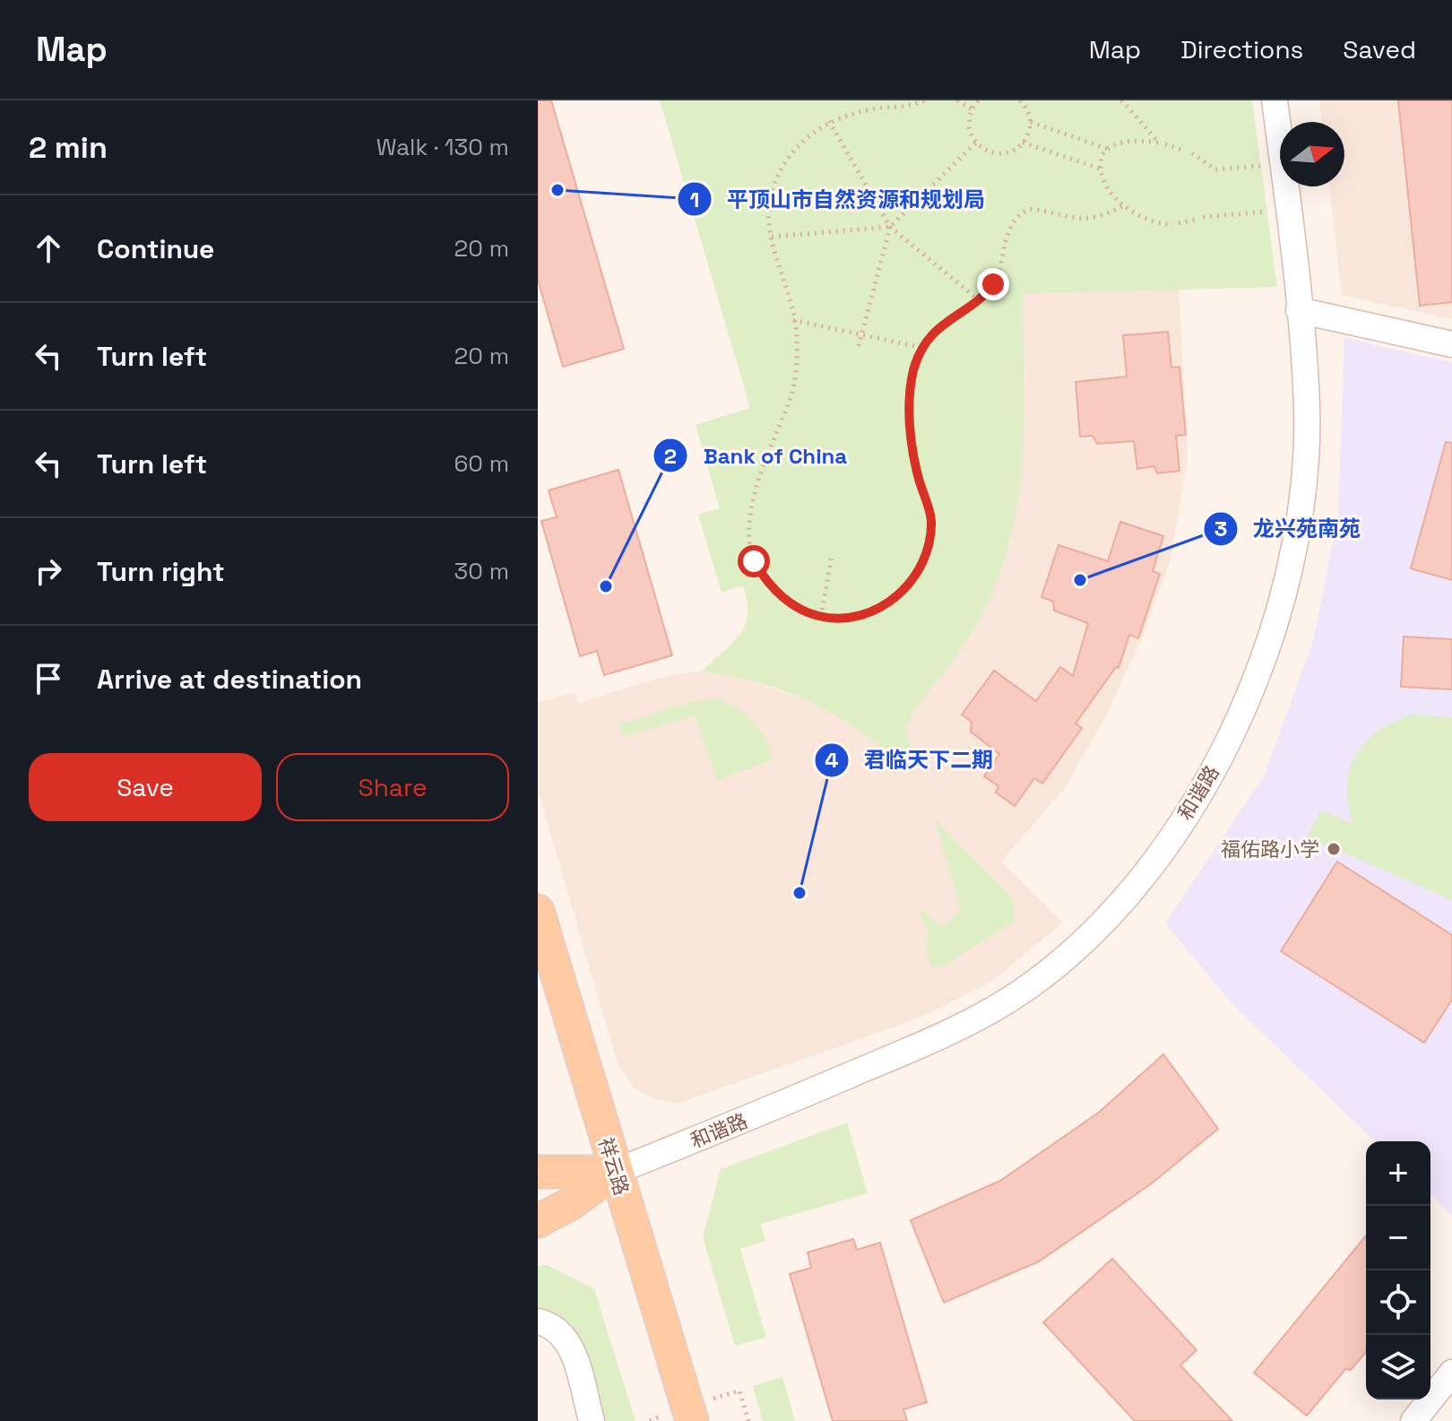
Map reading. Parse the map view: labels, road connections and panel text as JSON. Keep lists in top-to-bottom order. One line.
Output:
{"streets":{"main road":["祥云路"],"street":["和谐路"]},"crossings":[["和谐路","祥云路"]],"places":["平顶山市自然资源和规划局","龙兴苑南苑","Bank of China","福佑路小学","君临天下二期"],"north":"right","page":{"header":"Map","nav":["Map","Directions","Saved"],"heading":["2 min","Walk · 130 m"],"list":[["Continue","20 m"],["Turn left","20 m"],["Turn left","60 m"],["Turn right","30 m"],"Arrive at destination"],"buttons":["Save","Share"],"map_buttons":["+","−"]}}
